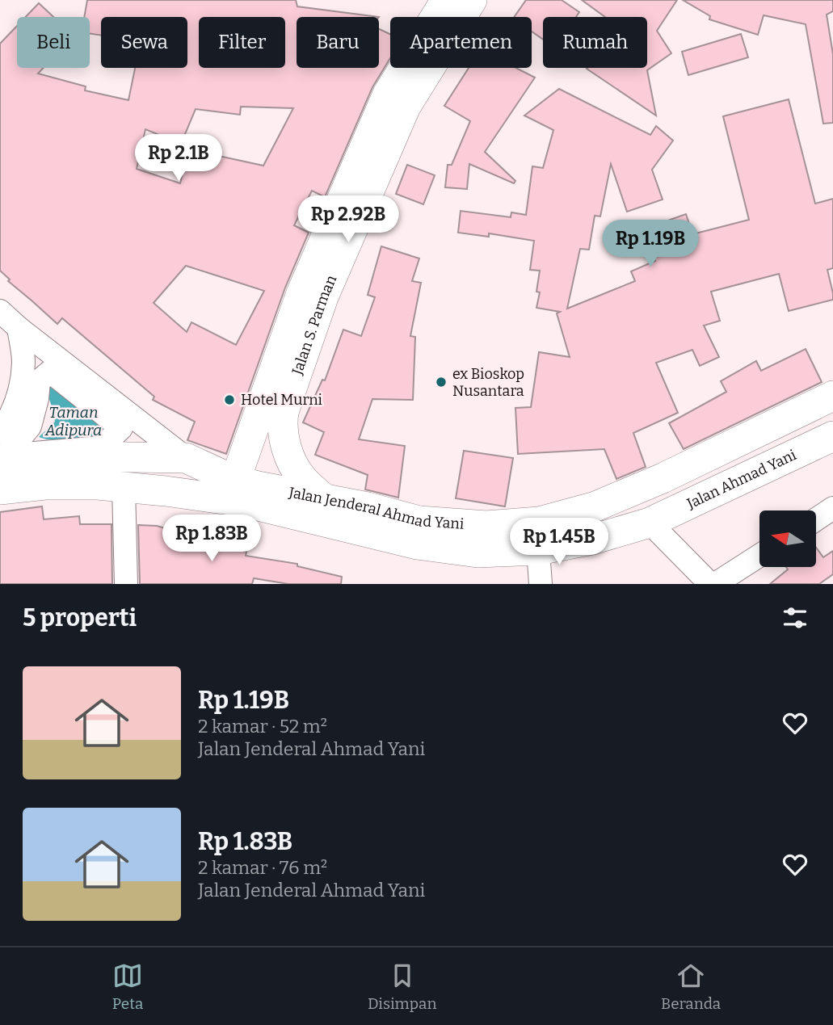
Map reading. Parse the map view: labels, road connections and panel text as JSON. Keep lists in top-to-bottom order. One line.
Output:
{"streets":{"main road":["Jalan S. Parman","Jalan Ahmad Yani","Jalan Jenderal Ahmad Yani"]},"crossings":[["Jalan S. Parman","Jalan Jenderal Ahmad Yani"],["Jalan Ahmad Yani","Jalan Jenderal Ahmad Yani"]],"water":["Taman Adipura"],"places":["ex Bioskop Nusantara","Hotel Murni"],"north":"left","page":{"chip":["Beli","Sewa","Filter","Baru","Apartemen","Rumah"],"price":["Rp 2.1B","Rp 2.92B","Rp 1.19B","Rp 1.83B","Rp 1.45B"],"heading":"5 properti","list":[{"name":"Rp 1.19B","note":"2 kamar · 52 m² · Jalan Jenderal Ahmad Yani"},{"name":"Rp 1.83B","note":"2 kamar · 76 m² · Jalan Jenderal Ahmad Yani"}],"tabs":["Peta","Disimpan","Beranda"]}}
